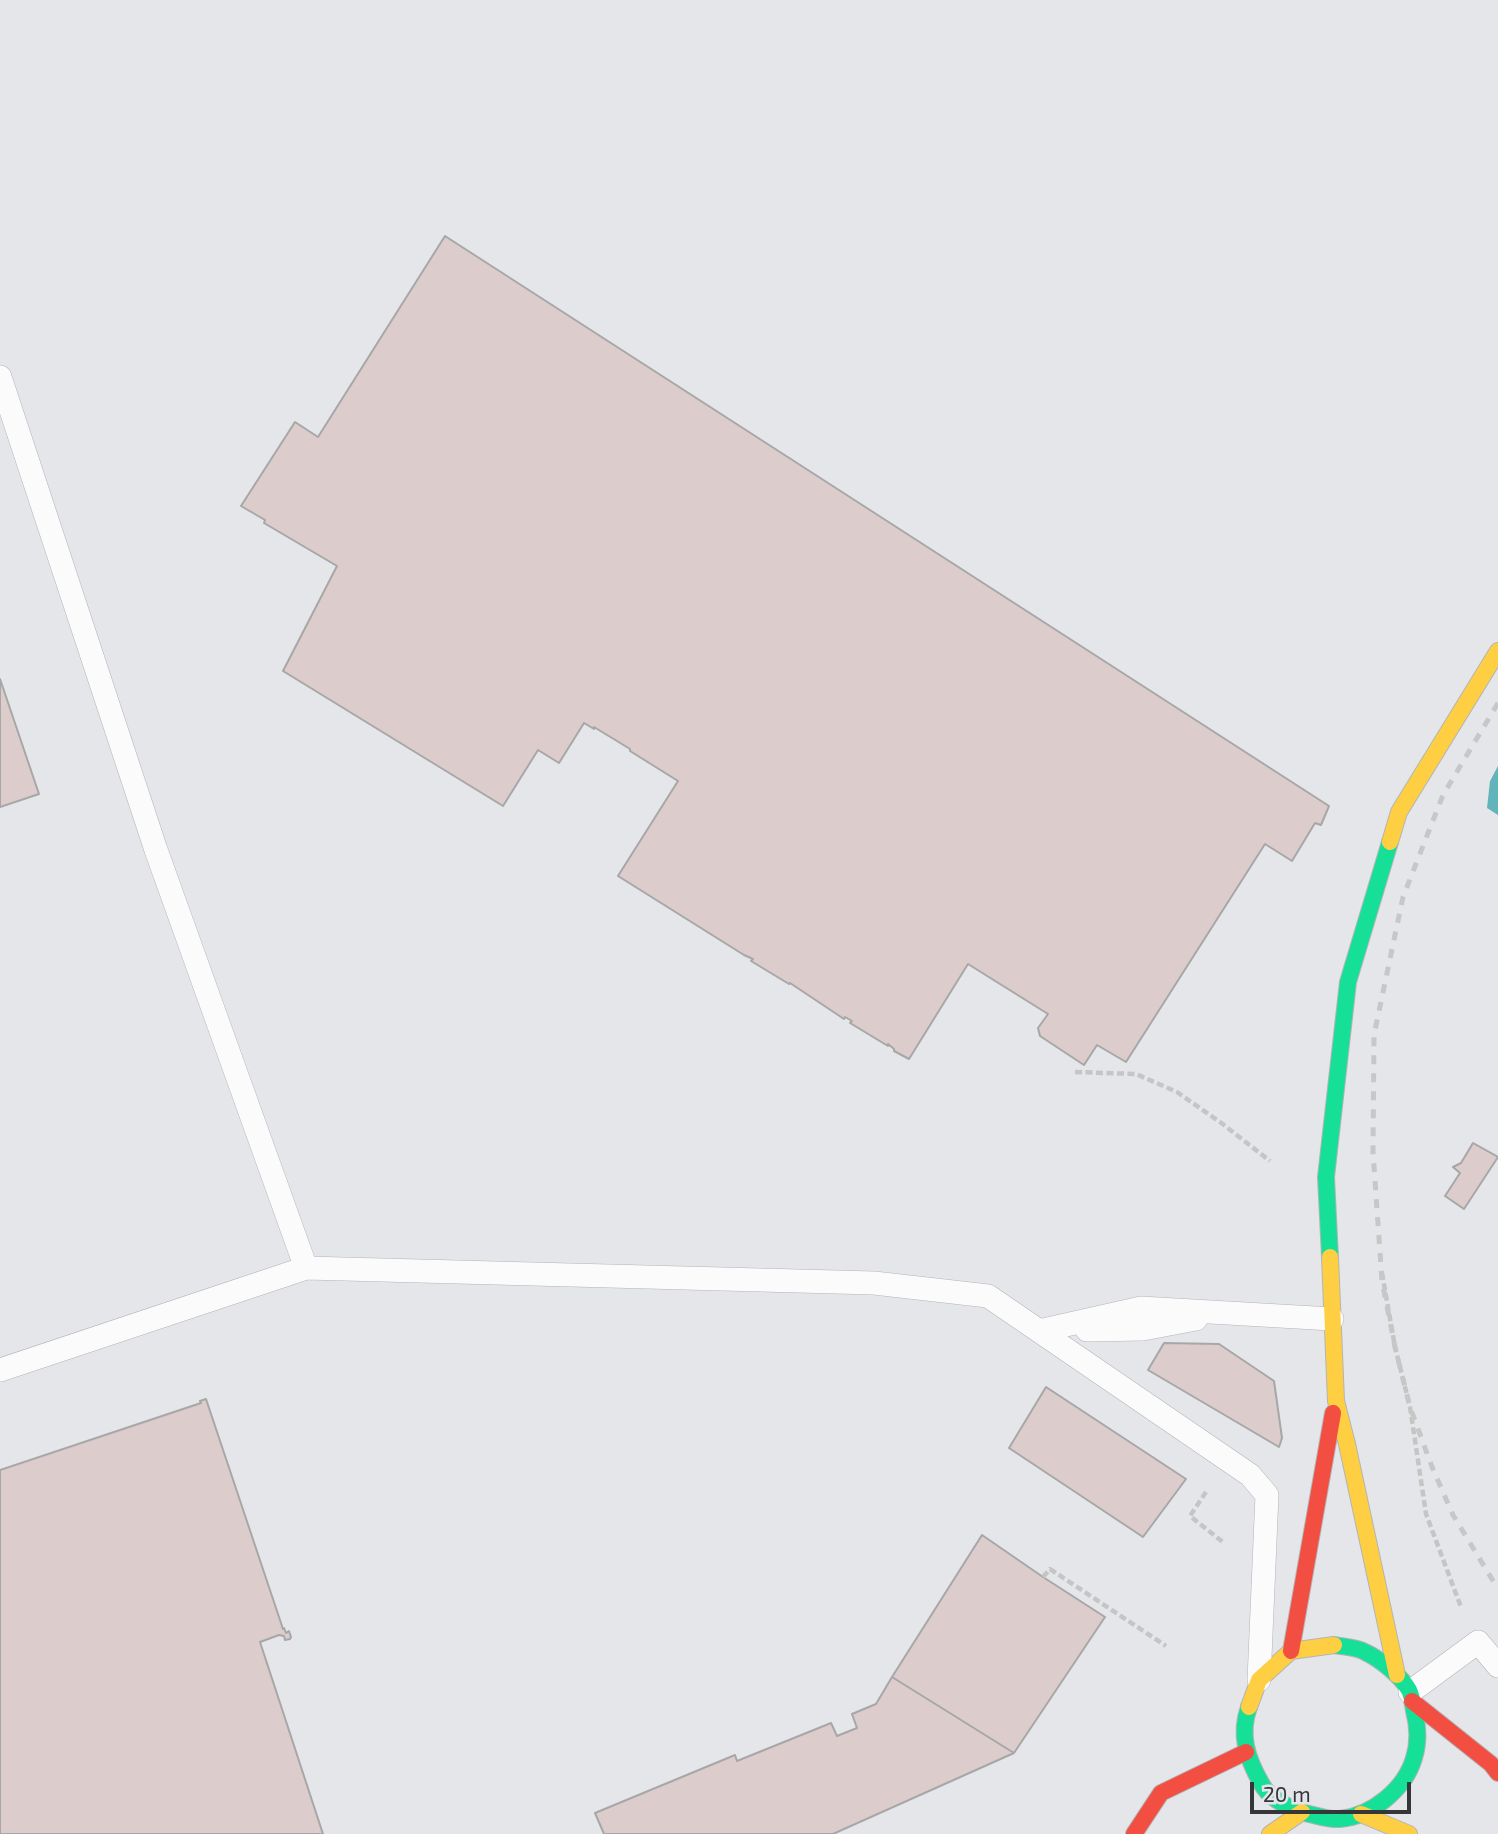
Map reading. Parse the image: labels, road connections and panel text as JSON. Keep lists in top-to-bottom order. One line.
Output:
{"scale_bar":"20 m"}
